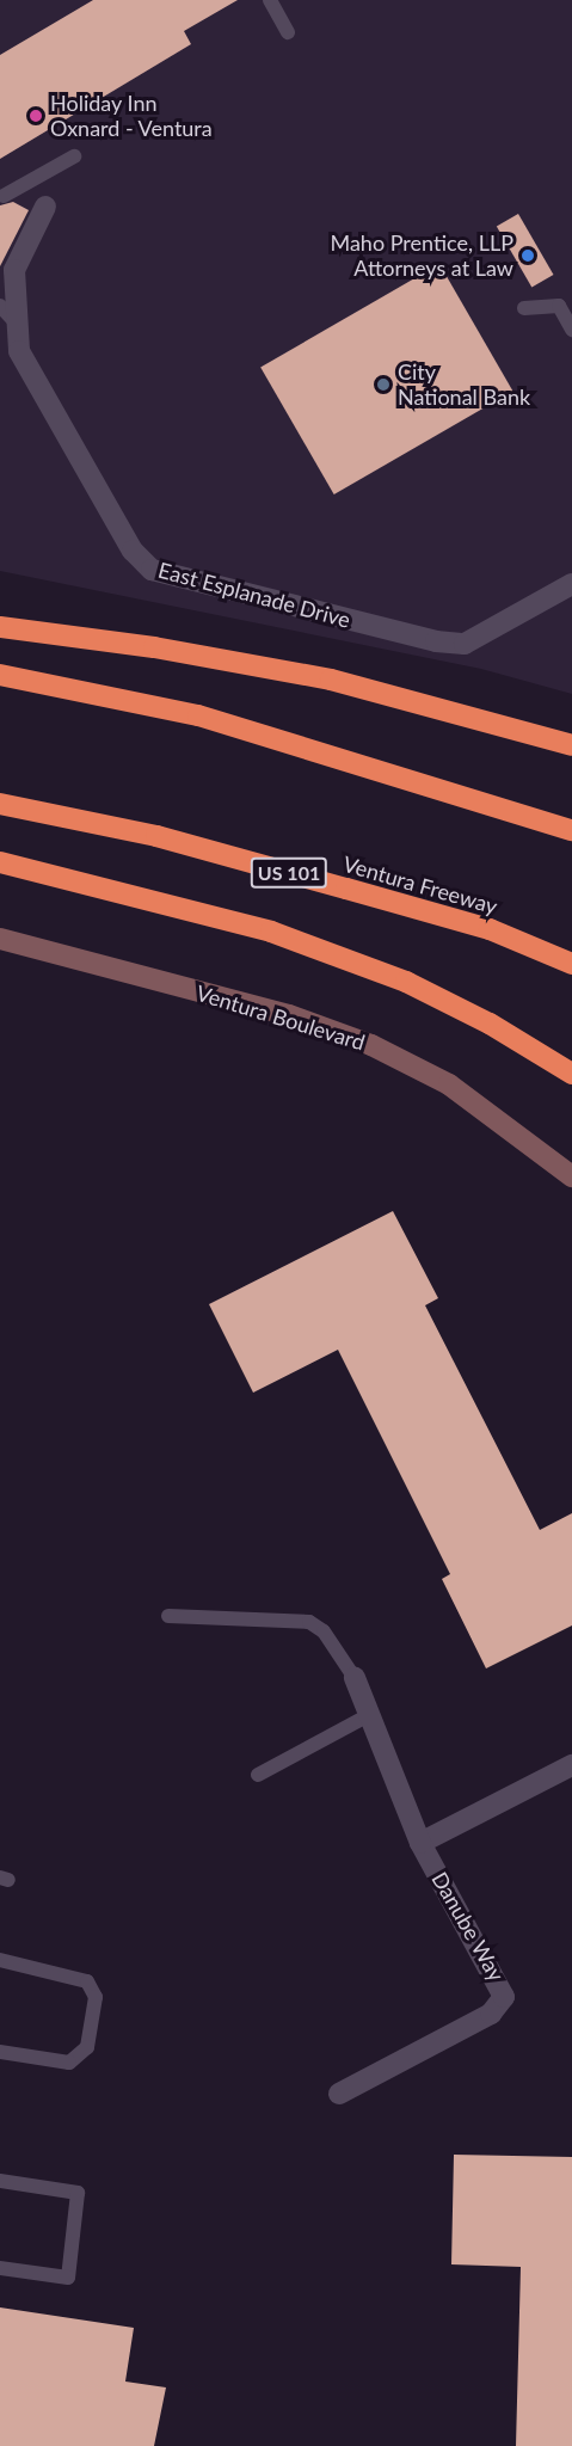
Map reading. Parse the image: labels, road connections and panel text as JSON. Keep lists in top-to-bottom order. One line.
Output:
{"streets":{"highway":["US 101","Ventura Freeway"],"street":["East Esplanade Drive","Ventura Boulevard","Danube Way"]},"places":["Holiday Inn Oxnard - Ventura","Maho Prentice, LLP Attorneys at Law","City National Bank"]}
